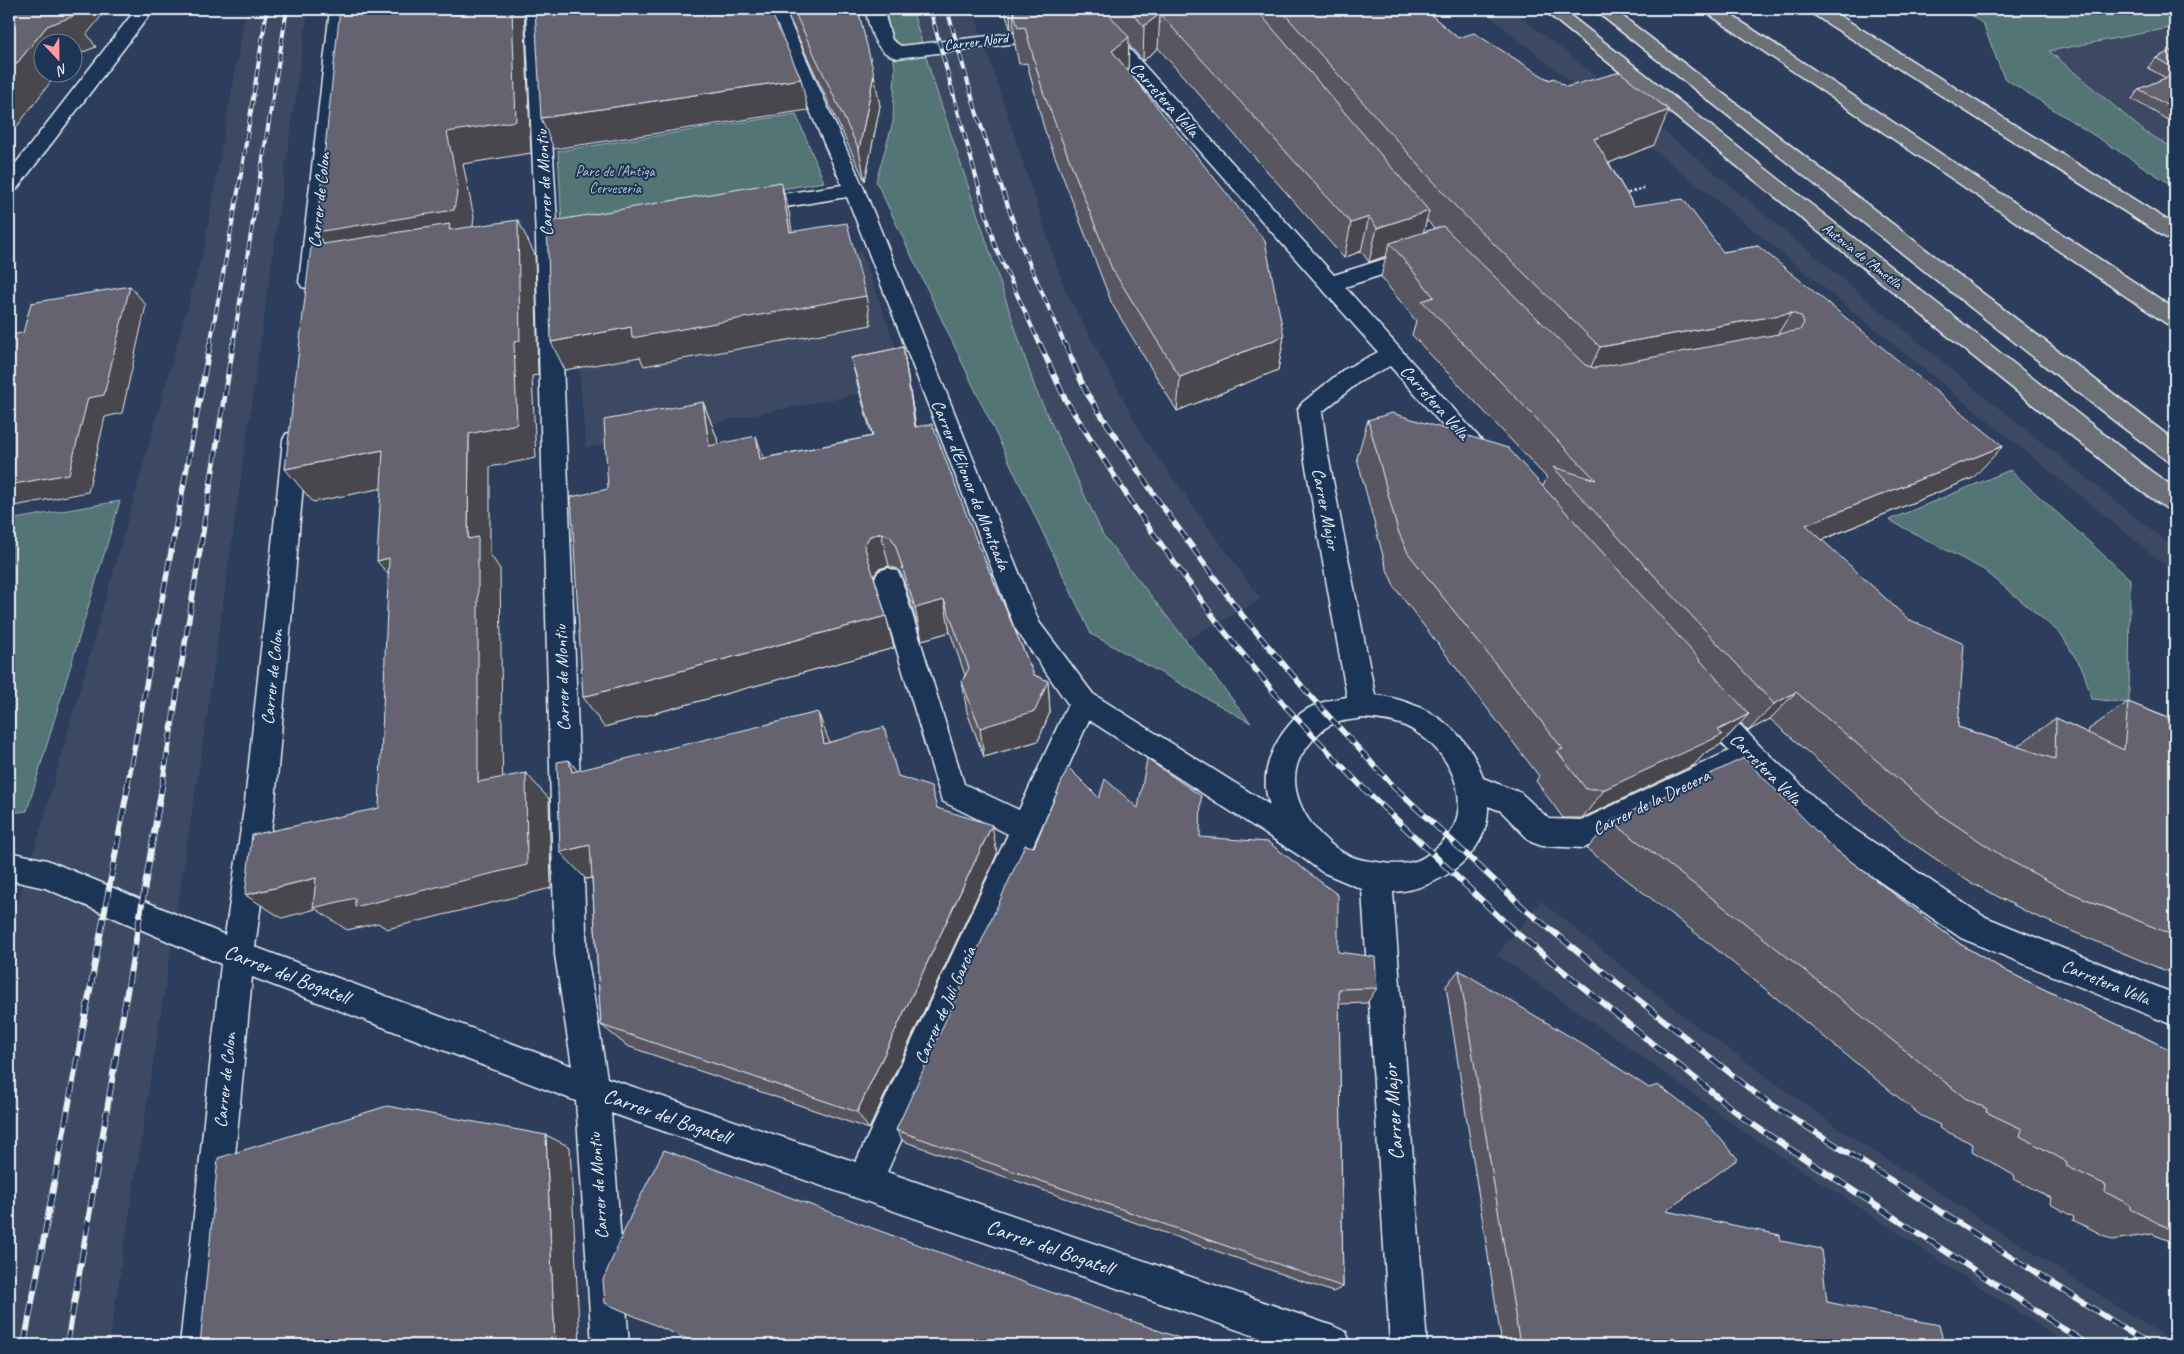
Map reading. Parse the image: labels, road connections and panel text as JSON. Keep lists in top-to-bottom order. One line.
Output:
{"streets":{"highway":["Autovia de l'Ametlla"],"street":["Carrer Nord","Carretera Vella","Carrer de Montiu","Carrer de Colon","Carrer d'Elionor de Montcada","Carrer Major","Carrer de la Drecera","Carrer del Bogatell","Carrer de Juli García"]},"crossings":[["Carrer Nord","Carretera Vella"],["Carretera Vella","Carrer Major"],["Carretera Vella","Carrer de la Drecera"],["Carrer de Montiu","Carrer del Bogatell"],["Carrer de Colon","Carrer del Bogatell"],["Carrer d'Elionor de Montcada","Carrer de Juli García"],["Carrer del Bogatell","Carrer de Juli García"]],"parks":["Parc de l'Antiga Cerveseria"],"north":"bottom"}
